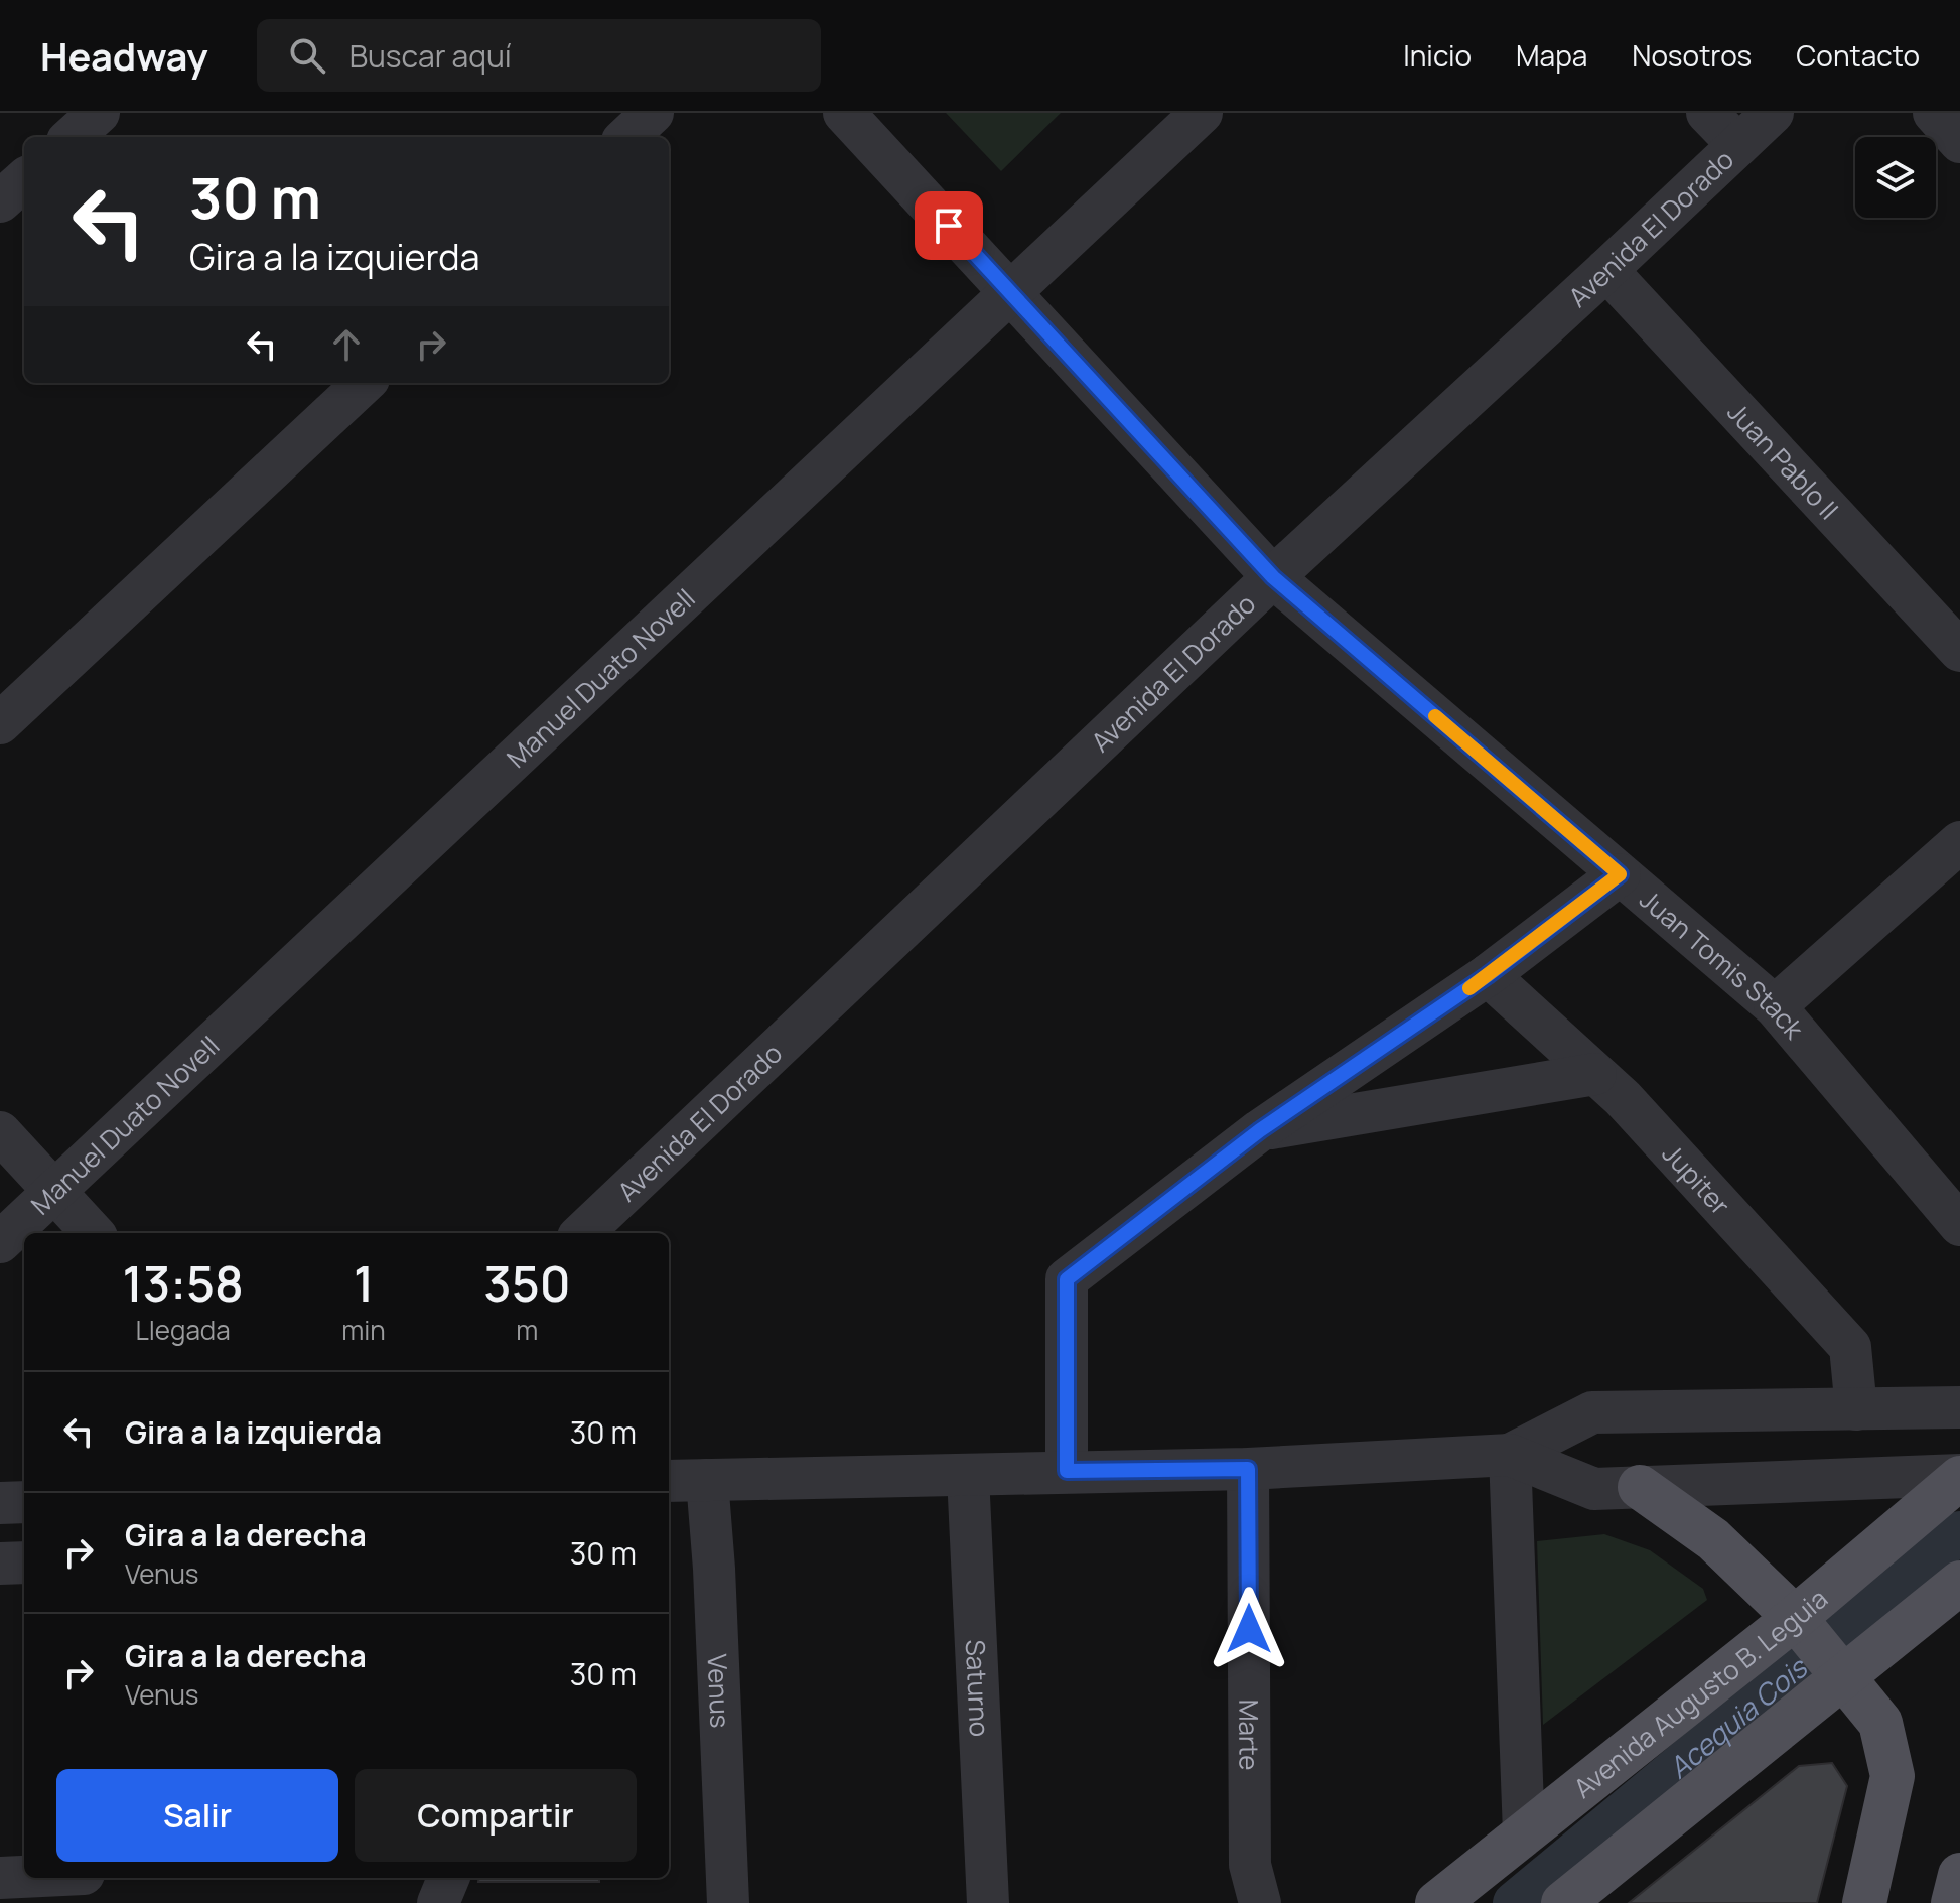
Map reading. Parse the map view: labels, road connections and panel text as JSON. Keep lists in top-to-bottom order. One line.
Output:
{"streets":{"main road":["Avenida Augusto B. Leguia"],"street":["Avenida El Dorado","Juan Pablo II","Manuel Duato Novell","Juan Tomis Stack","Jupiter","Saturno","Venus","Marte"]},"crossings":[["Avenida El Dorado","Juan Pablo II"],["Avenida El Dorado","Juan Tomis Stack"],["Manuel Duato Novell","Juan Tomis Stack"]],"water":["Acequia Cois"],"page":{"header":"Headway","search":"Buscar aquí","nav":["Inicio","Mapa","Nosotros","Contacto"],"turn":["30 m","Gira a la izquierda"],"eta":["13:58","Llegada","1","min","350","m"],"list":[{"name":"Gira a la izquierda","value":"30 m"},{"name":"Gira a la derecha","note":"Venus","value":"30 m"},{"name":"Gira a la derecha","note":"Venus","value":"30 m"}],"buttons":["Salir","Compartir"]}}
